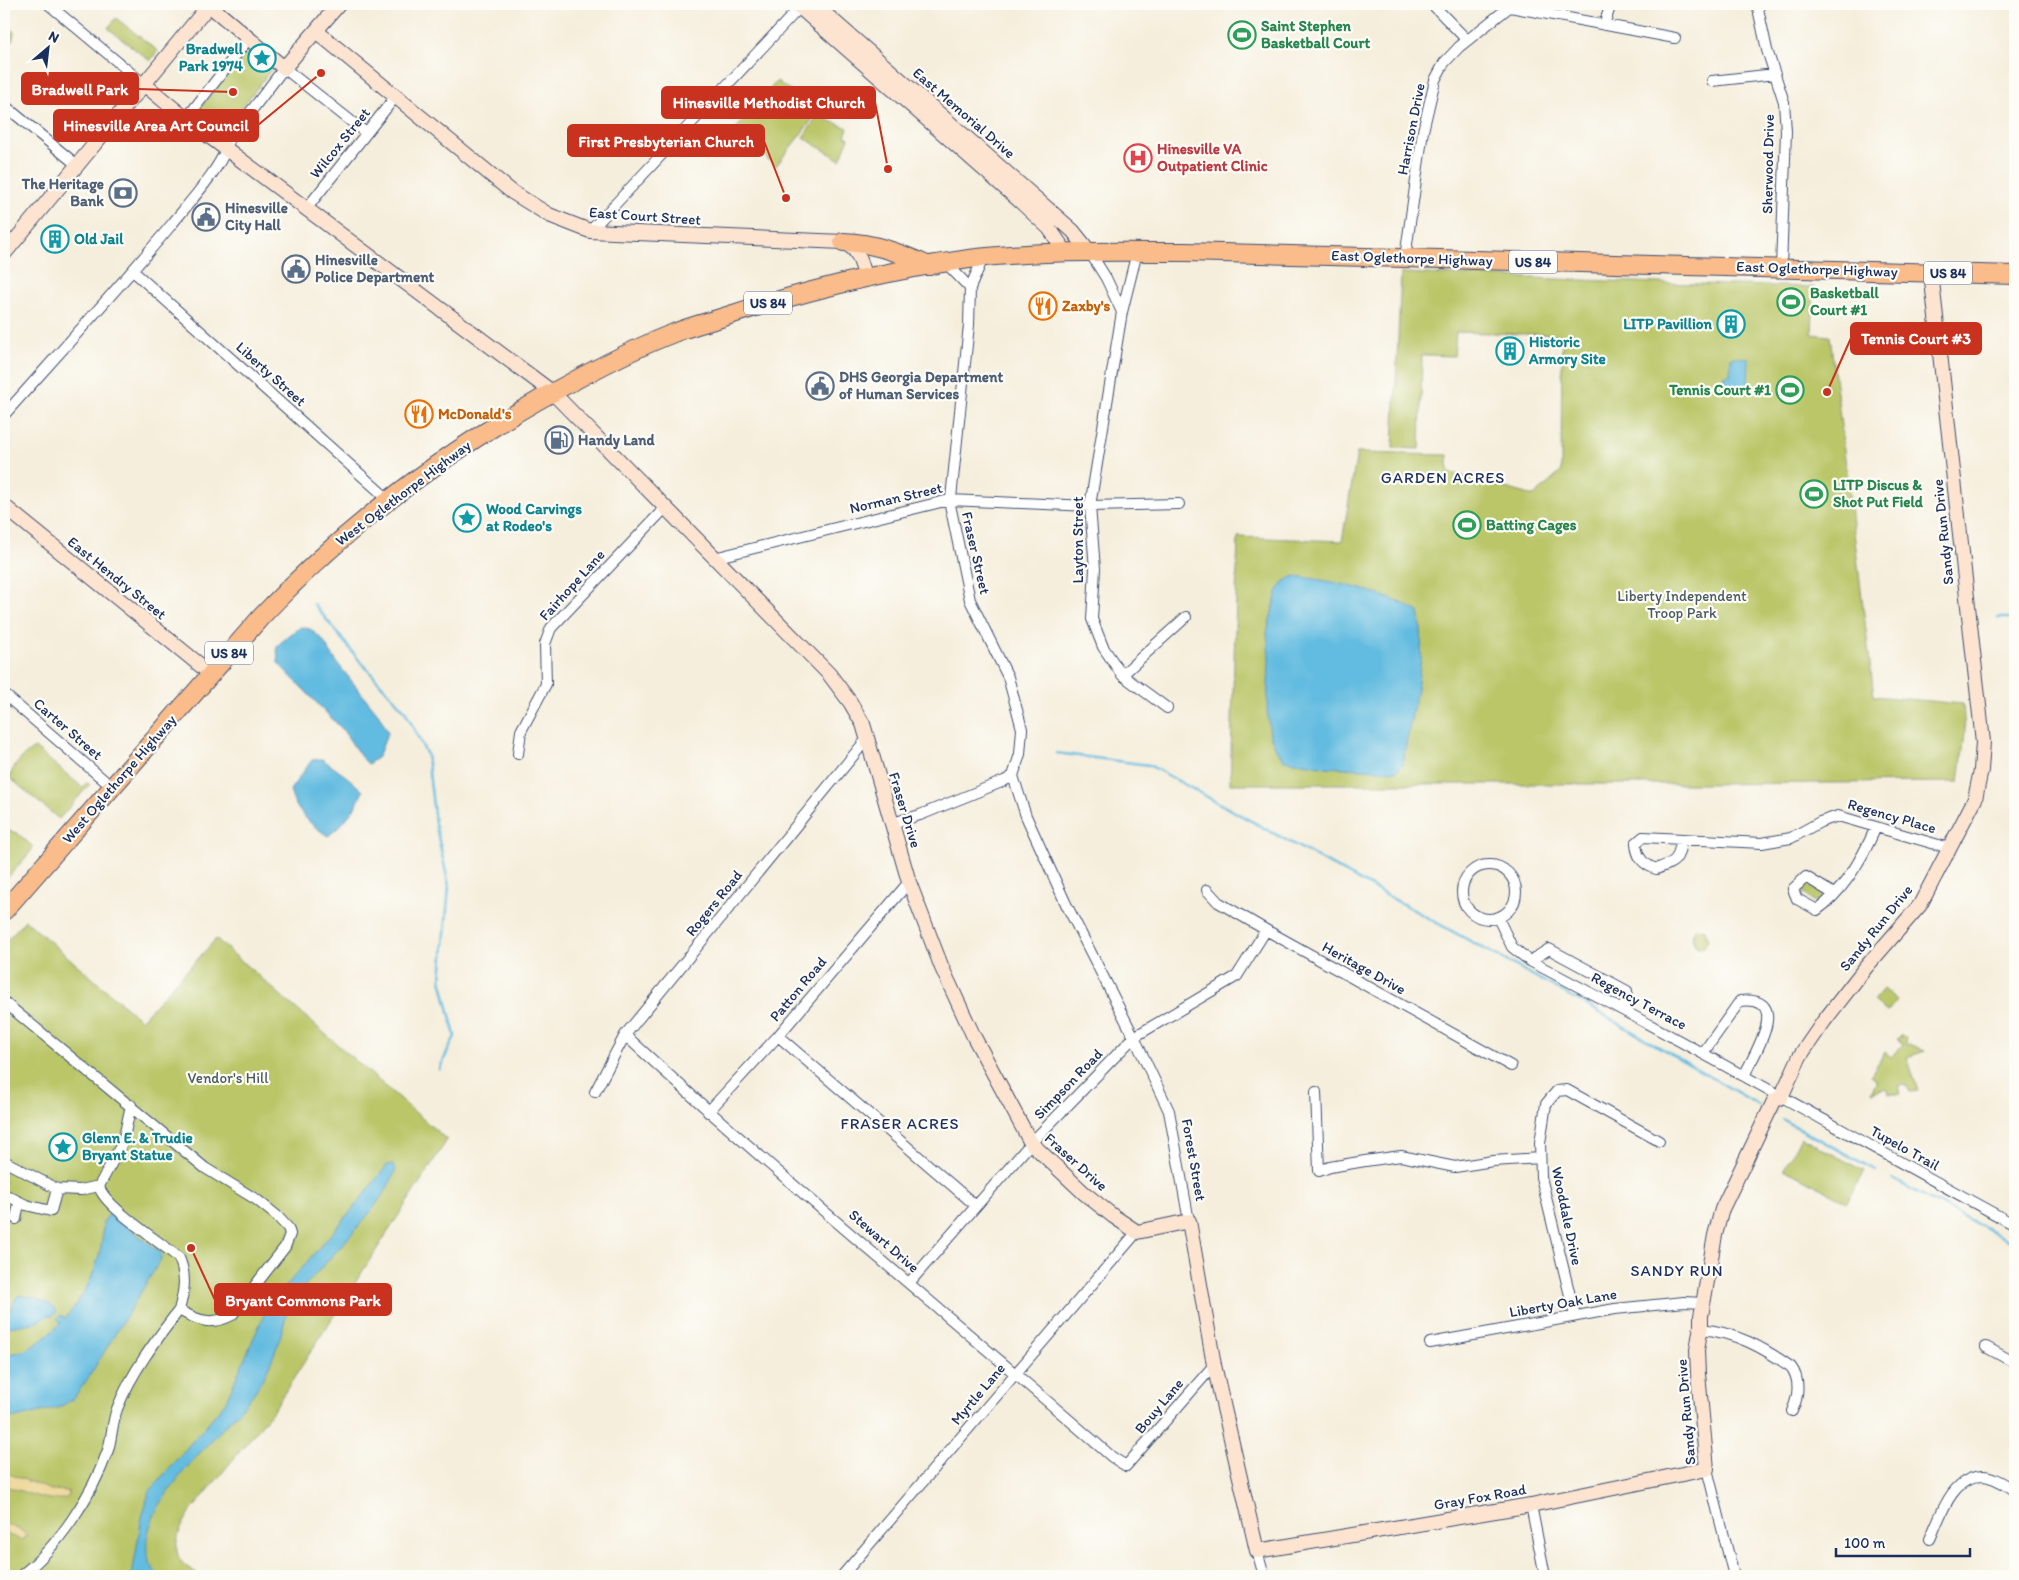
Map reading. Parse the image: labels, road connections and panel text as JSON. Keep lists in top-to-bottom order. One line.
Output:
{"streets":{"highway":["East Oglethorpe Highway","US 84","West Oglethorpe Highway"],"street":["East Memorial Drive","Harrison Drive","Wilcox Street","Sherwood Drive","East Court Street","Liberty Street","Norman Street","Sandy Run Drive","Layton Street","Fraser Street","East Hendry Street","Fairhope Lane","Carter Street","Fraser Drive","Regency Place","Rogers Road","Heritage Drive","Patton Road","Regency Terrace","Simpson Road","Tupelo Trail","Forest Street","Wooddale Drive","Stewart Drive","Liberty Oak Lane","Myrtle Lane","Bouy Lane","Gray Fox Road"]},"crossings":[["East Memorial Drive","East Oglethorpe Highway"],["Harrison Drive","East Oglethorpe Highway"],["Wilcox Street","East Court Street"],["Wilcox Street","Fraser Drive"],["Sherwood Drive","East Oglethorpe Highway"],["East Oglethorpe Highway","West Oglethorpe Highway"],["East Oglethorpe Highway","Sandy Run Drive"],["East Oglethorpe Highway","Layton Street"],["East Oglethorpe Highway","Fraser Street"],["Liberty Street","West Oglethorpe Highway"],["West Oglethorpe Highway","East Hendry Street"],["West Oglethorpe Highway","Carter Street"],["West Oglethorpe Highway","Fraser Drive"],["Norman Street","Layton Street"],["Norman Street","Fraser Street"],["Norman Street","Fraser Drive"],["Sandy Run Drive","Regency Place"],["Sandy Run Drive","Regency Terrace"],["Sandy Run Drive","Tupelo Trail"],["Sandy Run Drive","Liberty Oak Lane"],["Sandy Run Drive","Gray Fox Road"],["Fraser Street","Forest Street"],["Fairhope Lane","Fraser Drive"],["Fraser Drive","Rogers Road"],["Fraser Drive","Patton Road"],["Fraser Drive","Simpson Road"],["Fraser Drive","Myrtle Lane"],["Rogers Road","Stewart Drive"],["Heritage Drive","Simpson Road"],["Patton Road","Stewart Drive"],["Regency Terrace","Tupelo Trail"],["Simpson Road","Forest Street"],["Simpson Road","Stewart Drive"],["Forest Street","Bouy Lane"],["Forest Street","Gray Fox Road"],["Wooddale Drive","Liberty Oak Lane"],["Stewart Drive","Myrtle Lane"],["Stewart Drive","Bouy Lane"]],"districts":["GARDEN ACRES","FRASER ACRES","SANDY RUN"],"parks":["Liberty Independent Troop Park","Vendor's Hill"],"places":{"sports":["Saint Stephen Basketball Court","Basketball Court #1","Tennis Court #1","LITP Discus & Shot Put Field","Batting Cages"],"place":["Bradwell Park 1974","Wood Carvings at Rodeo's","Glenn E. & Trudie Bryant Statue"],"other":["Hinesville Area Art Council","Bradwell Park","Hinesville Methodist Church","First Presbyterian Church","Tennis Court #3","Bryant Commons Park"],"hospital":["Hinesville VA Outpatient Clinic"],"bank":["The Heritage Bank"],"public building":["Hinesville City Hall","Hinesville Police Department","DHS Georgia Department of Human Services"],"building":["Old Jail","LITP Pavillion","Historic Armory Site"],"restaurant":["Zaxby's","McDonald's"],"fuel station":["Handy Land"]},"scale_bar":"100 m","north":"top right"}
